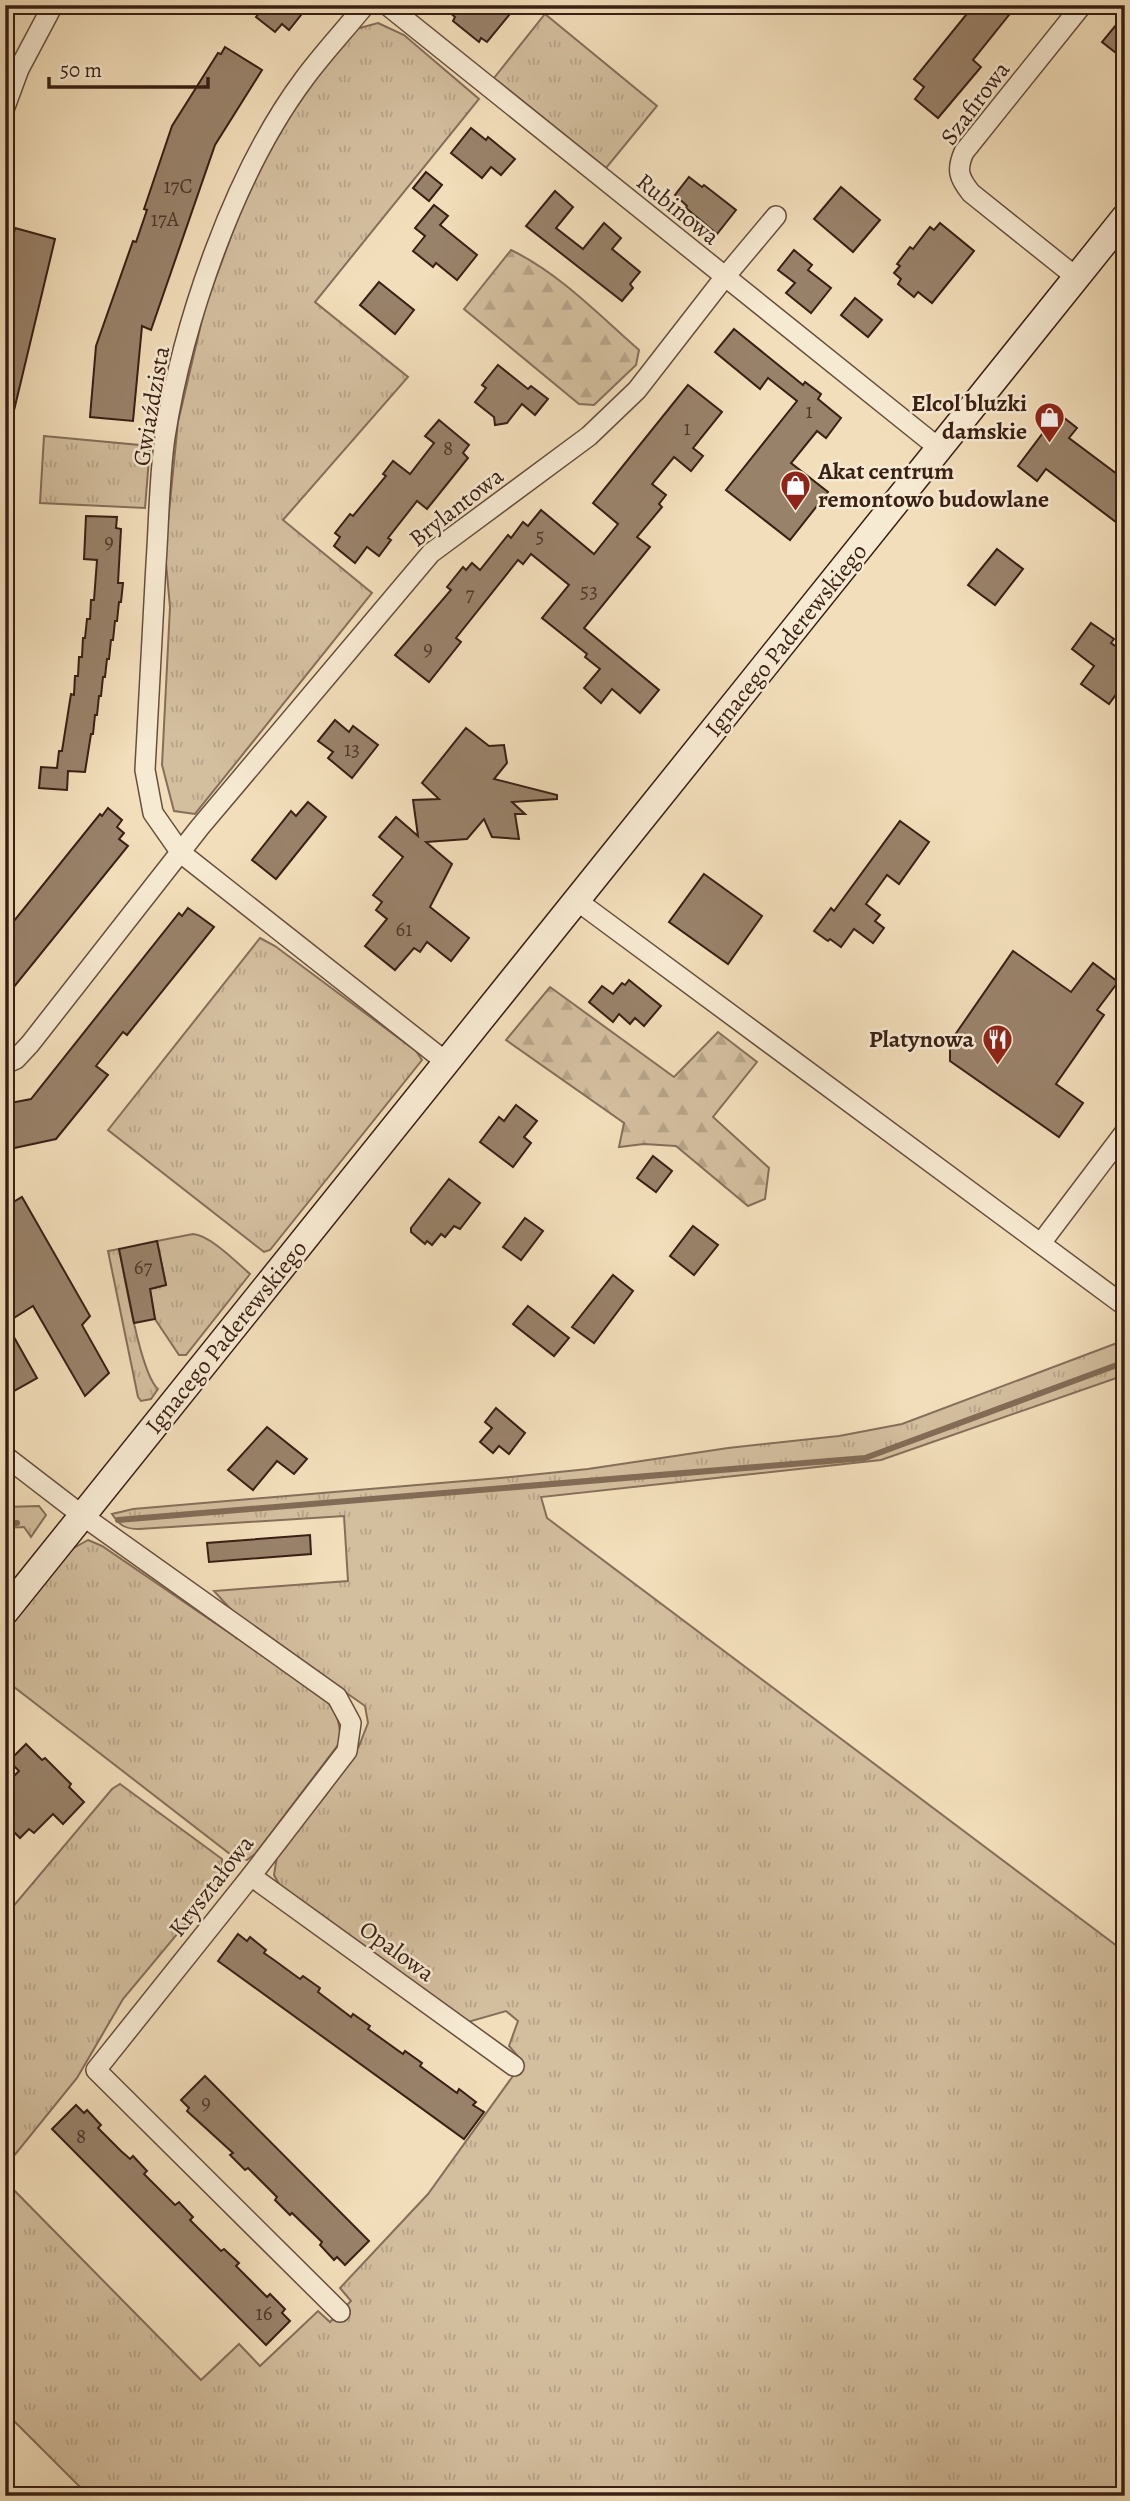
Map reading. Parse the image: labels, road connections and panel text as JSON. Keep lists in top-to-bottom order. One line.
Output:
{"streets":{"street":["Szafirowa","Rubinowa","Gwiaździsta","Brylantowa","Ignacego Paderewskiego","Kryształowa","Opalowa"]},"crossings":[["Szafirowa","Ignacego Paderewskiego"],["Rubinowa","Brylantowa"],["Rubinowa","Ignacego Paderewskiego"],["Gwiaździsta","Brylantowa"],["Ignacego Paderewskiego","Kryształowa"],["Kryształowa","Opalowa"]],"places":{"shop":["Elcol bluzki damskie","Akat centrum remontowo budowlane"],"restaurant":["Platynowa"]},"house_numbers":["17C","17A","1","1","8","5","9","53","7","9","13","61","67","9","8","16"],"scale_bar":"50 m"}
